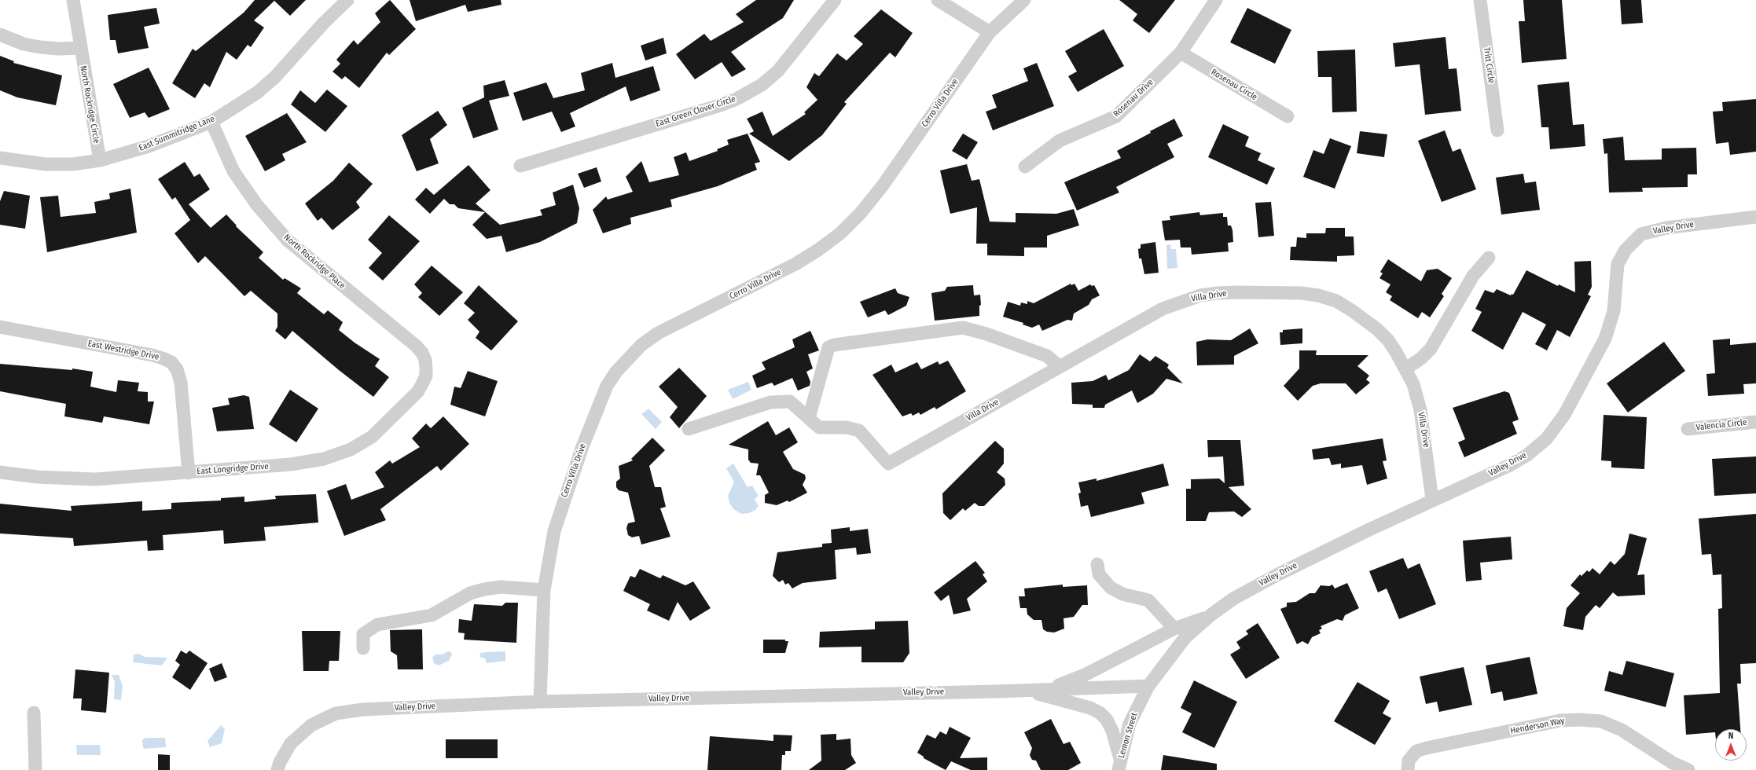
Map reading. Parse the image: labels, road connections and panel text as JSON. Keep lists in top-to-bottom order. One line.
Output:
{"streets":{"street":["Tritt Circle","Rosenau Circle","Rosenau Drive","Cerro Villa Drive","North Rockridge Circle","East Green Clover Circle","East Summitridge Lane","Valley Drive","North Rockridge Place","Villa Drive","East Westridge Drive","Valencia Circle","East Longridge Drive","Henderson Way","Lemon Street"]},"crossings":[["Rosenau Circle","Rosenau Drive"],["Cerro Villa Drive","Valley Drive"],["North Rockridge Circle","East Summitridge Lane"],["East Summitridge Lane","North Rockridge Place"],["Valley Drive","Villa Drive"],["Valley Drive","Lemon Street"],["North Rockridge Place","East Longridge Drive"],["East Westridge Drive","East Longridge Drive"]],"north":"top"}
